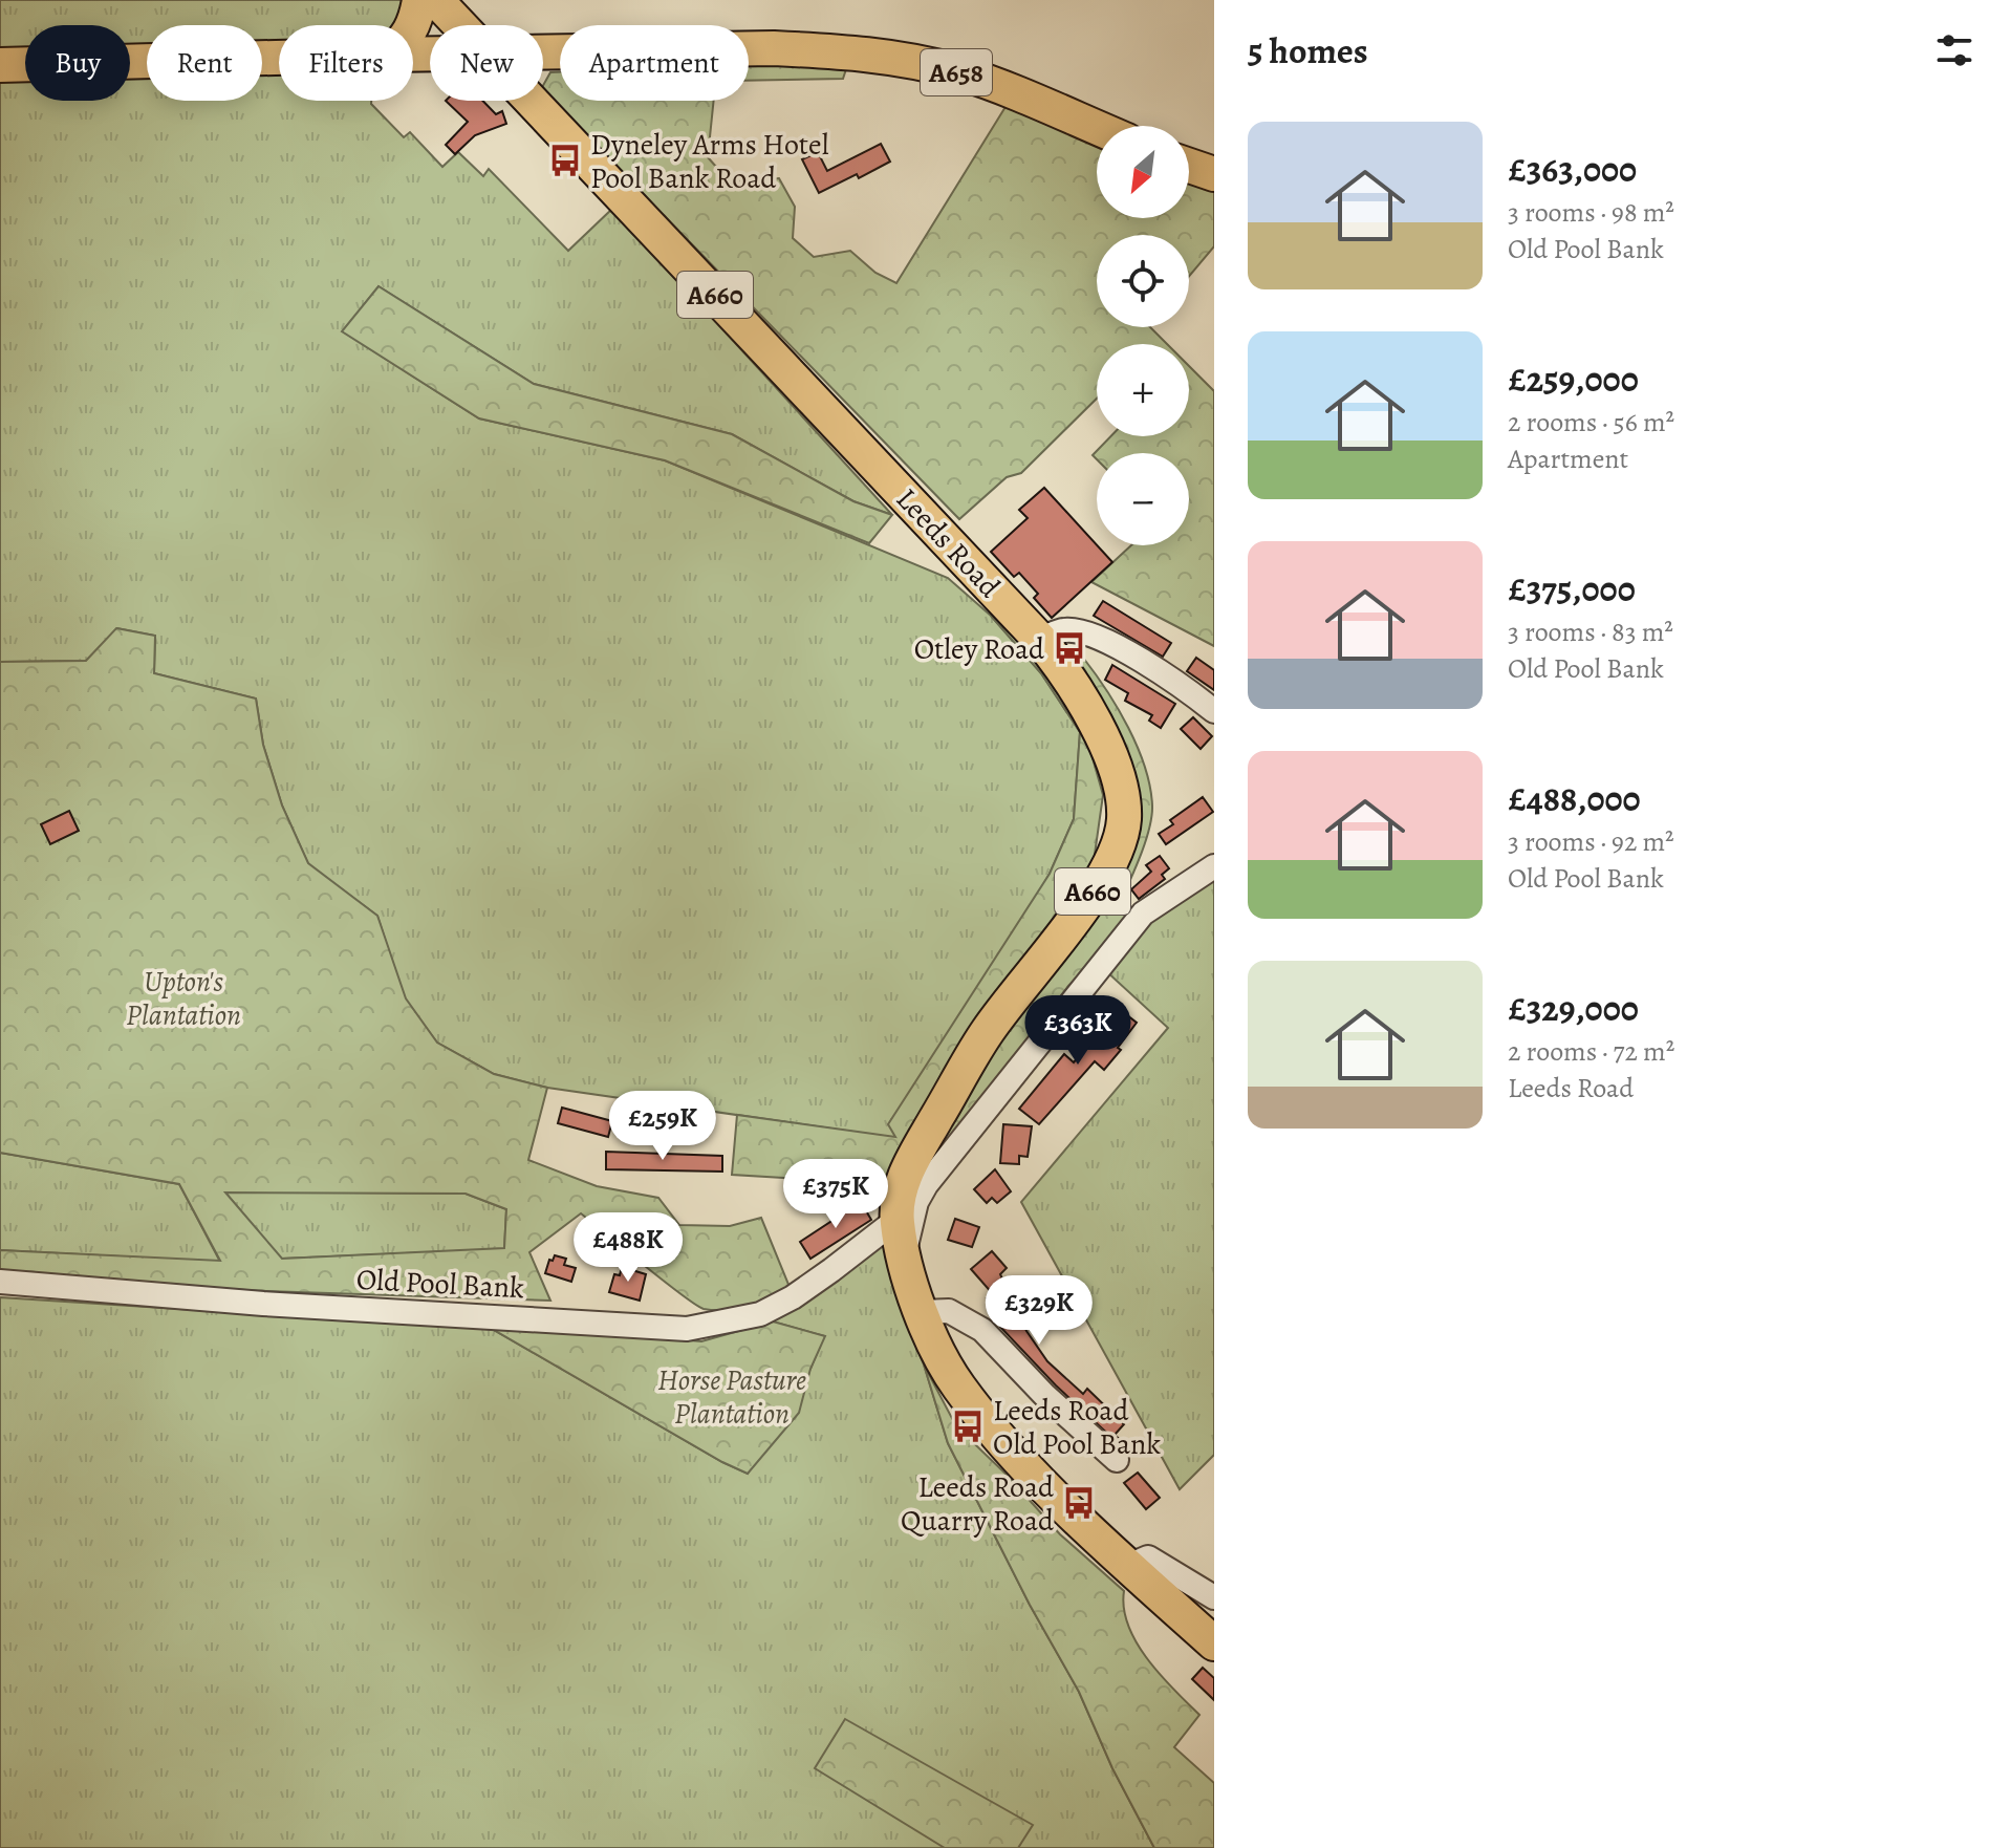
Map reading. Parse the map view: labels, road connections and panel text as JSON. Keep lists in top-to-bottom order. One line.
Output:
{"streets":{"highway":["A658","A660","Leeds Road"],"street":["Old Pool Bank"]},"crossings":[["Leeds Road","Old Pool Bank"]],"parks":["Upton's Plantation","Horse Pasture Plantation"],"places":{"bus stop":["Dyneley Arms Hotel Pool Bank Road","Otley Road","Leeds Road Old Pool Bank","Leeds Road Quarry Road"]},"north":"bottom left","page":{"heading":"5 homes","chip":["Buy","Rent","Filters","New","Apartment"],"list":[{"name":"£363,000","note":"3 rooms · 98 m² · Old Pool Bank"},{"name":"£259,000","note":"2 rooms · 56 m² · Apartment"},{"name":"£375,000","note":"3 rooms · 83 m² · Old Pool Bank"},{"name":"£488,000","note":"3 rooms · 92 m² · Old Pool Bank"},{"name":"£329,000","note":"2 rooms · 72 m² · Leeds Road"}],"map_buttons":["+","−"],"price":["£363K","£259K","£375K","£488K","£329K"]}}
